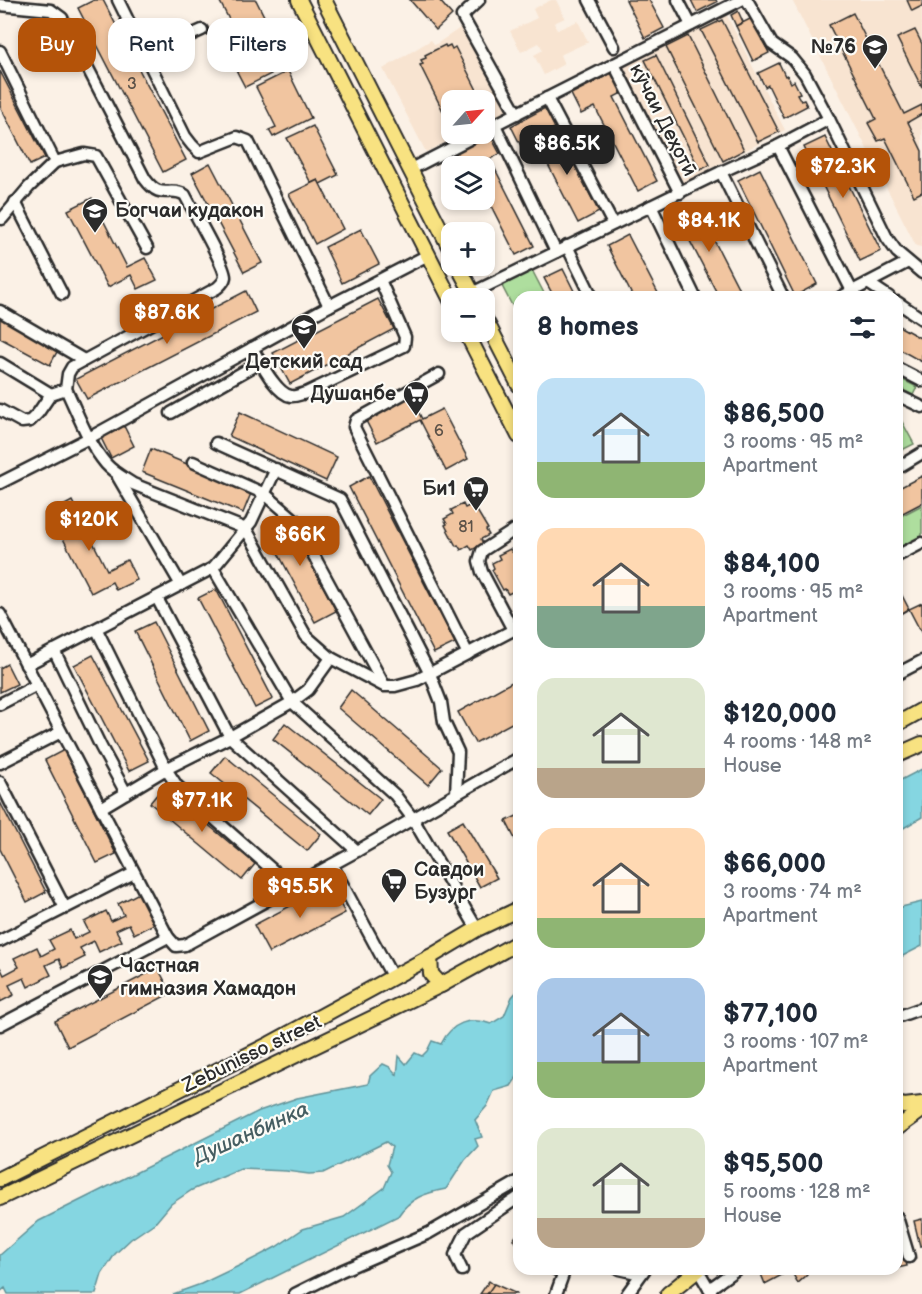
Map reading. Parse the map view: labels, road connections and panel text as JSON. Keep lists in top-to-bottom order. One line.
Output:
{"streets":{"main road":["Zebunisso street"],"street":["кӯчаи Деҳотӣ"]},"water":["Душанбинка"],"places":{"school or university":["№76","Богчаи кудакон","Детский сад","Частная гимназия Хамадон"],"supermarket":["Душанбе","Би1","Савдои Бузург"]},"house_numbers":["3","6","81"],"north":"top right","page":{"chip":["Buy","Rent","Filters"],"map_buttons":["+","−"],"price":["$86.5K","$72.3K","$84.1K","$87.6K","$120K","$66K","$77.1K","$95.5K"],"heading":"8 homes","list":[{"name":"$86,500","note":"3 rooms · 95 m² · Apartment"},{"name":"$84,100","note":"3 rooms · 95 m² · Apartment"},{"name":"$120,000","note":"4 rooms · 148 m² · House"},{"name":"$66,000","note":"3 rooms · 74 m² · Apartment"},{"name":"$77,100","note":"3 rooms · 107 m² · Apartment"},{"name":"$95,500","note":"5 rooms · 128 m² · House"}]}}
